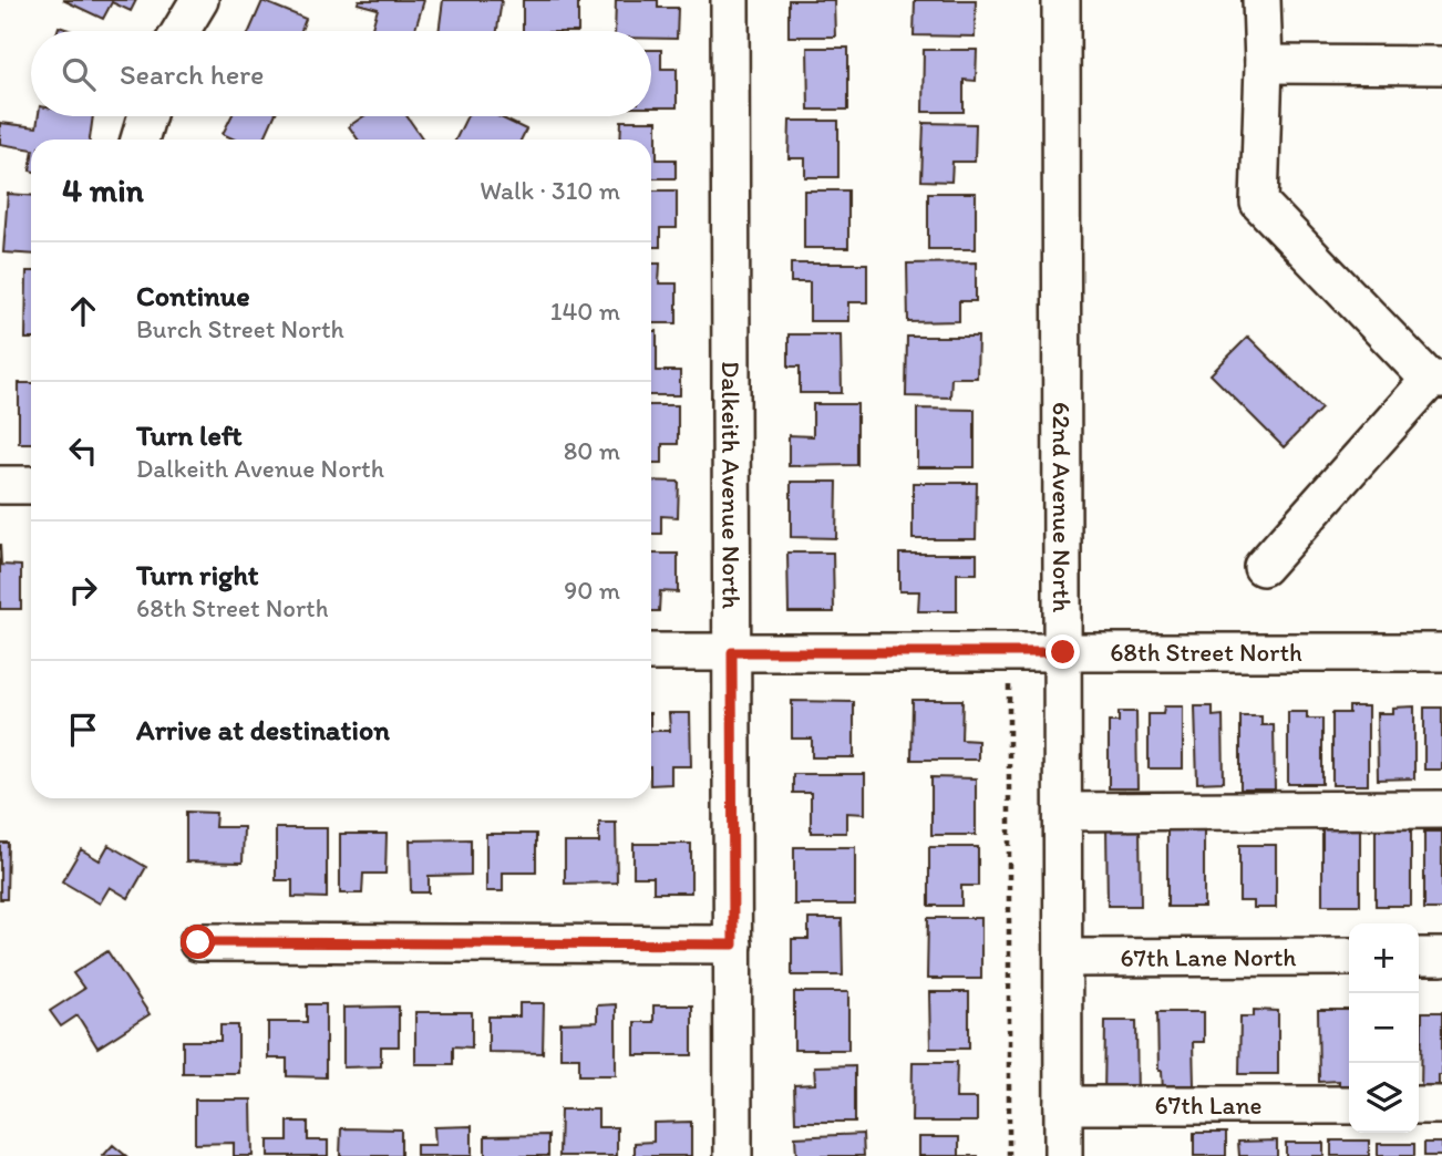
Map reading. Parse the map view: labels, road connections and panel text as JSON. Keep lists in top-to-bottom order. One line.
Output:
{"streets":{"street":["Dalkeith Avenue North","62nd Avenue North","68th Street North","67th Lane North","67th Lane"]},"crossings":[["Dalkeith Avenue North","68th Street North"],["62nd Avenue North","68th Street North"],["62nd Avenue North","67th Lane North"],["62nd Avenue North","67th Lane"]],"page":{"search":"Search here","heading":["4 min","Walk · 310 m"],"list":[["Continue","Burch Street North","140 m"],["Turn left","Dalkeith Avenue North","80 m"],["Turn right","68th Street North","90 m"],"Arrive at destination"],"map_buttons":["+","−"]}}
